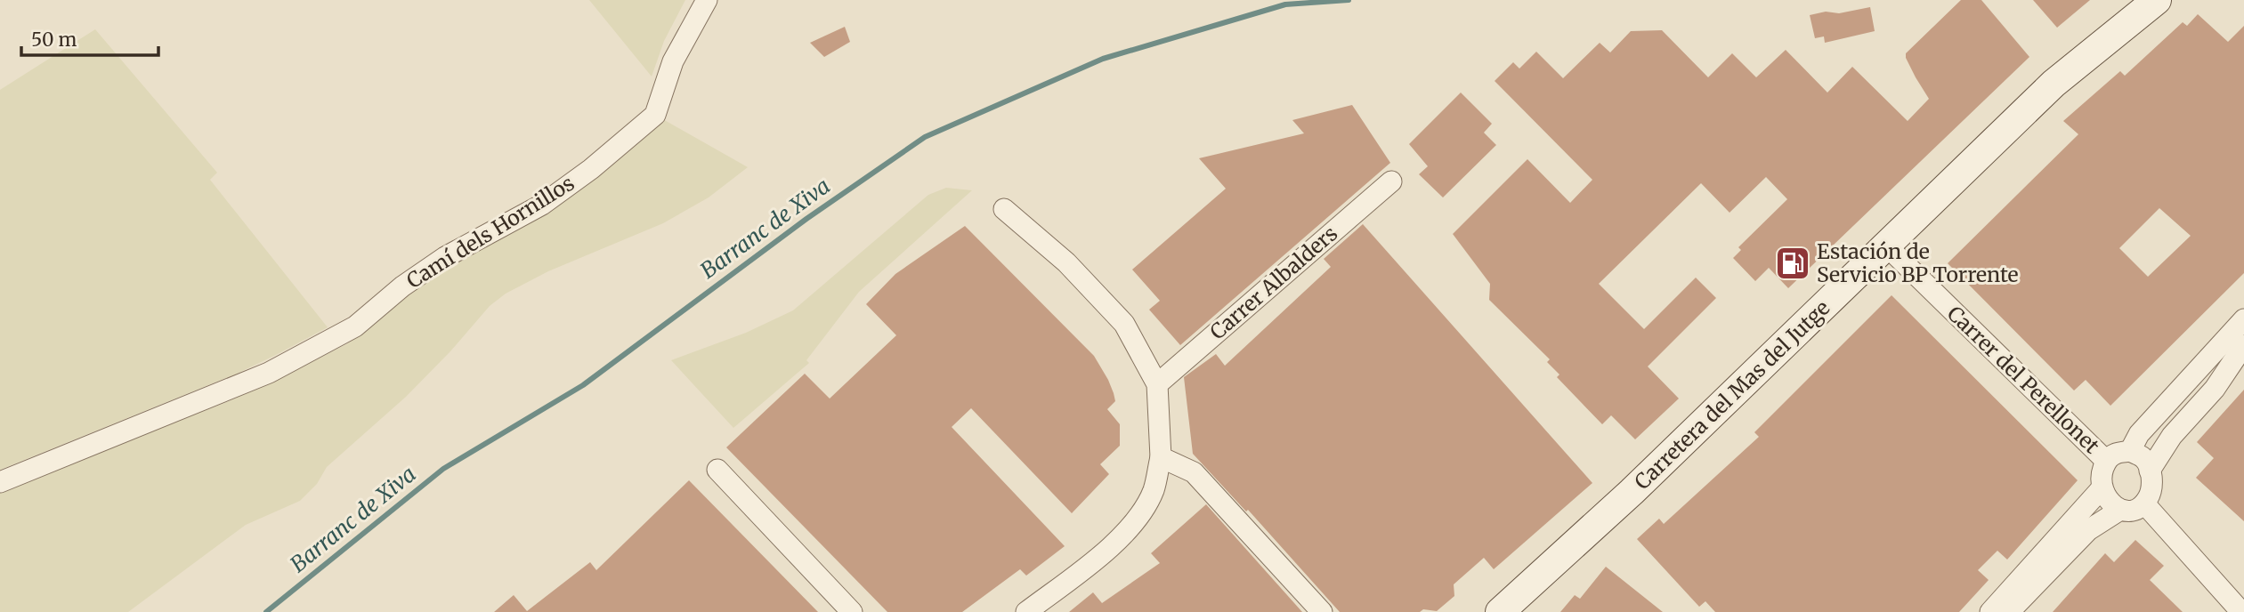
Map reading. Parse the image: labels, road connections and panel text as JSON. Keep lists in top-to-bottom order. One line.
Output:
{"streets":{"street":["Camí dels Hornillos","Carrer Albalders","Carrer del Perellonet","Carretera del Mas del Jutge"]},"crossings":[["Carrer del Perellonet","Carretera del Mas del Jutge"]],"water":["Barranc de Xiva"],"places":{"fuel station":["Estación de Servicio BP Torrente"]},"scale_bar":"50 m"}
